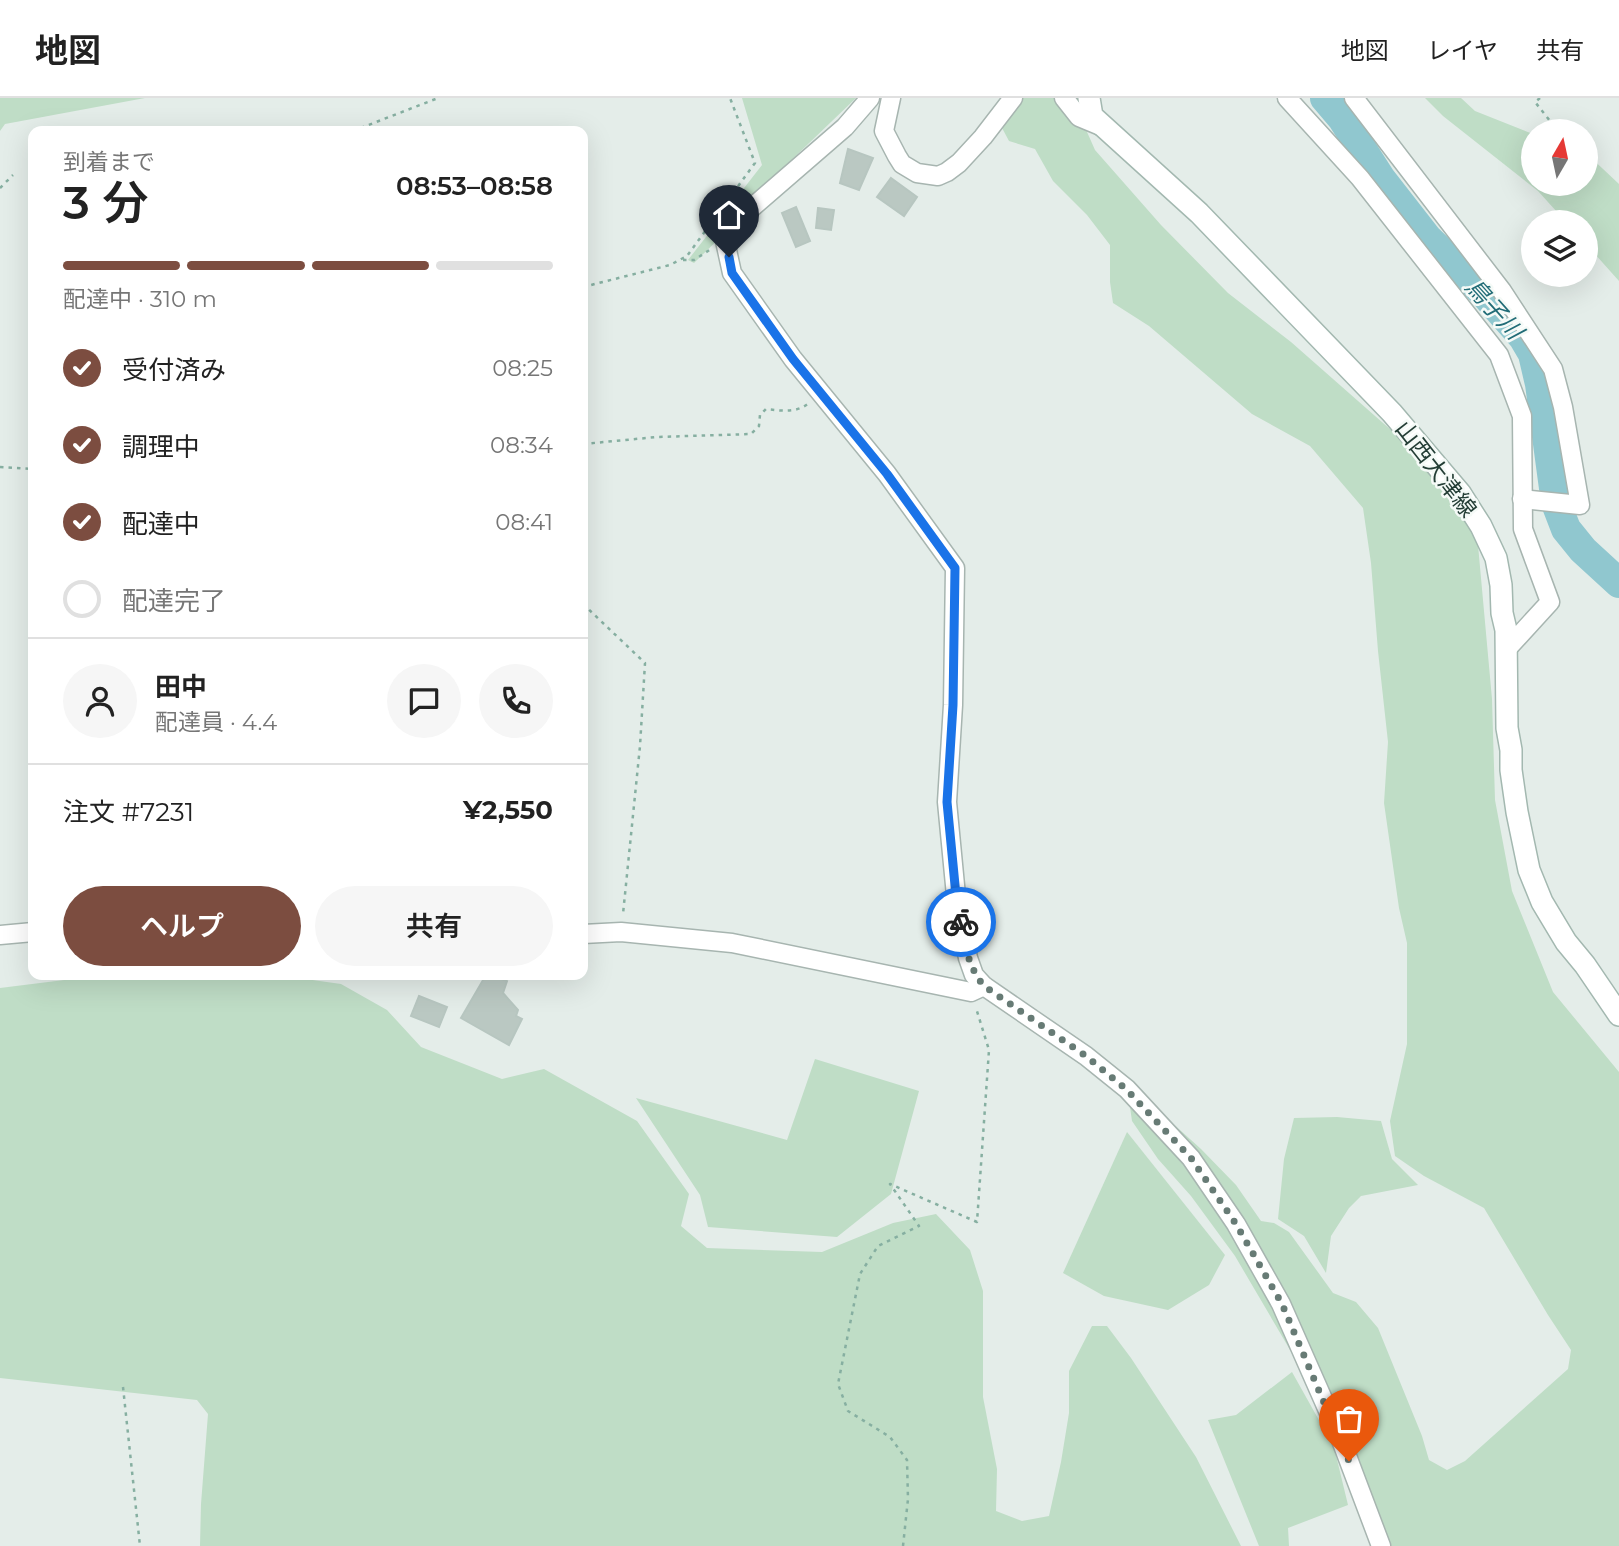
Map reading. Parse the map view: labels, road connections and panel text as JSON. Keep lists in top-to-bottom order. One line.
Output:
{"streets":{"main road":["山西大津線"]},"water":["鳥子川"],"north":"top","page":{"header":"地図","nav":["地図","レイヤ","共有"],"heading":["3 分","到着まで","08:53–08:58"],"panel":["田中","配達員 · 4.4","注文 #7231","¥2,550"],"bar":"配達中 · 310 m","list":[["受付済み","08:25"],["調理中","08:34"],["配達中","08:41"],"配達完了"],"buttons":["ヘルプ","共有"]}}
